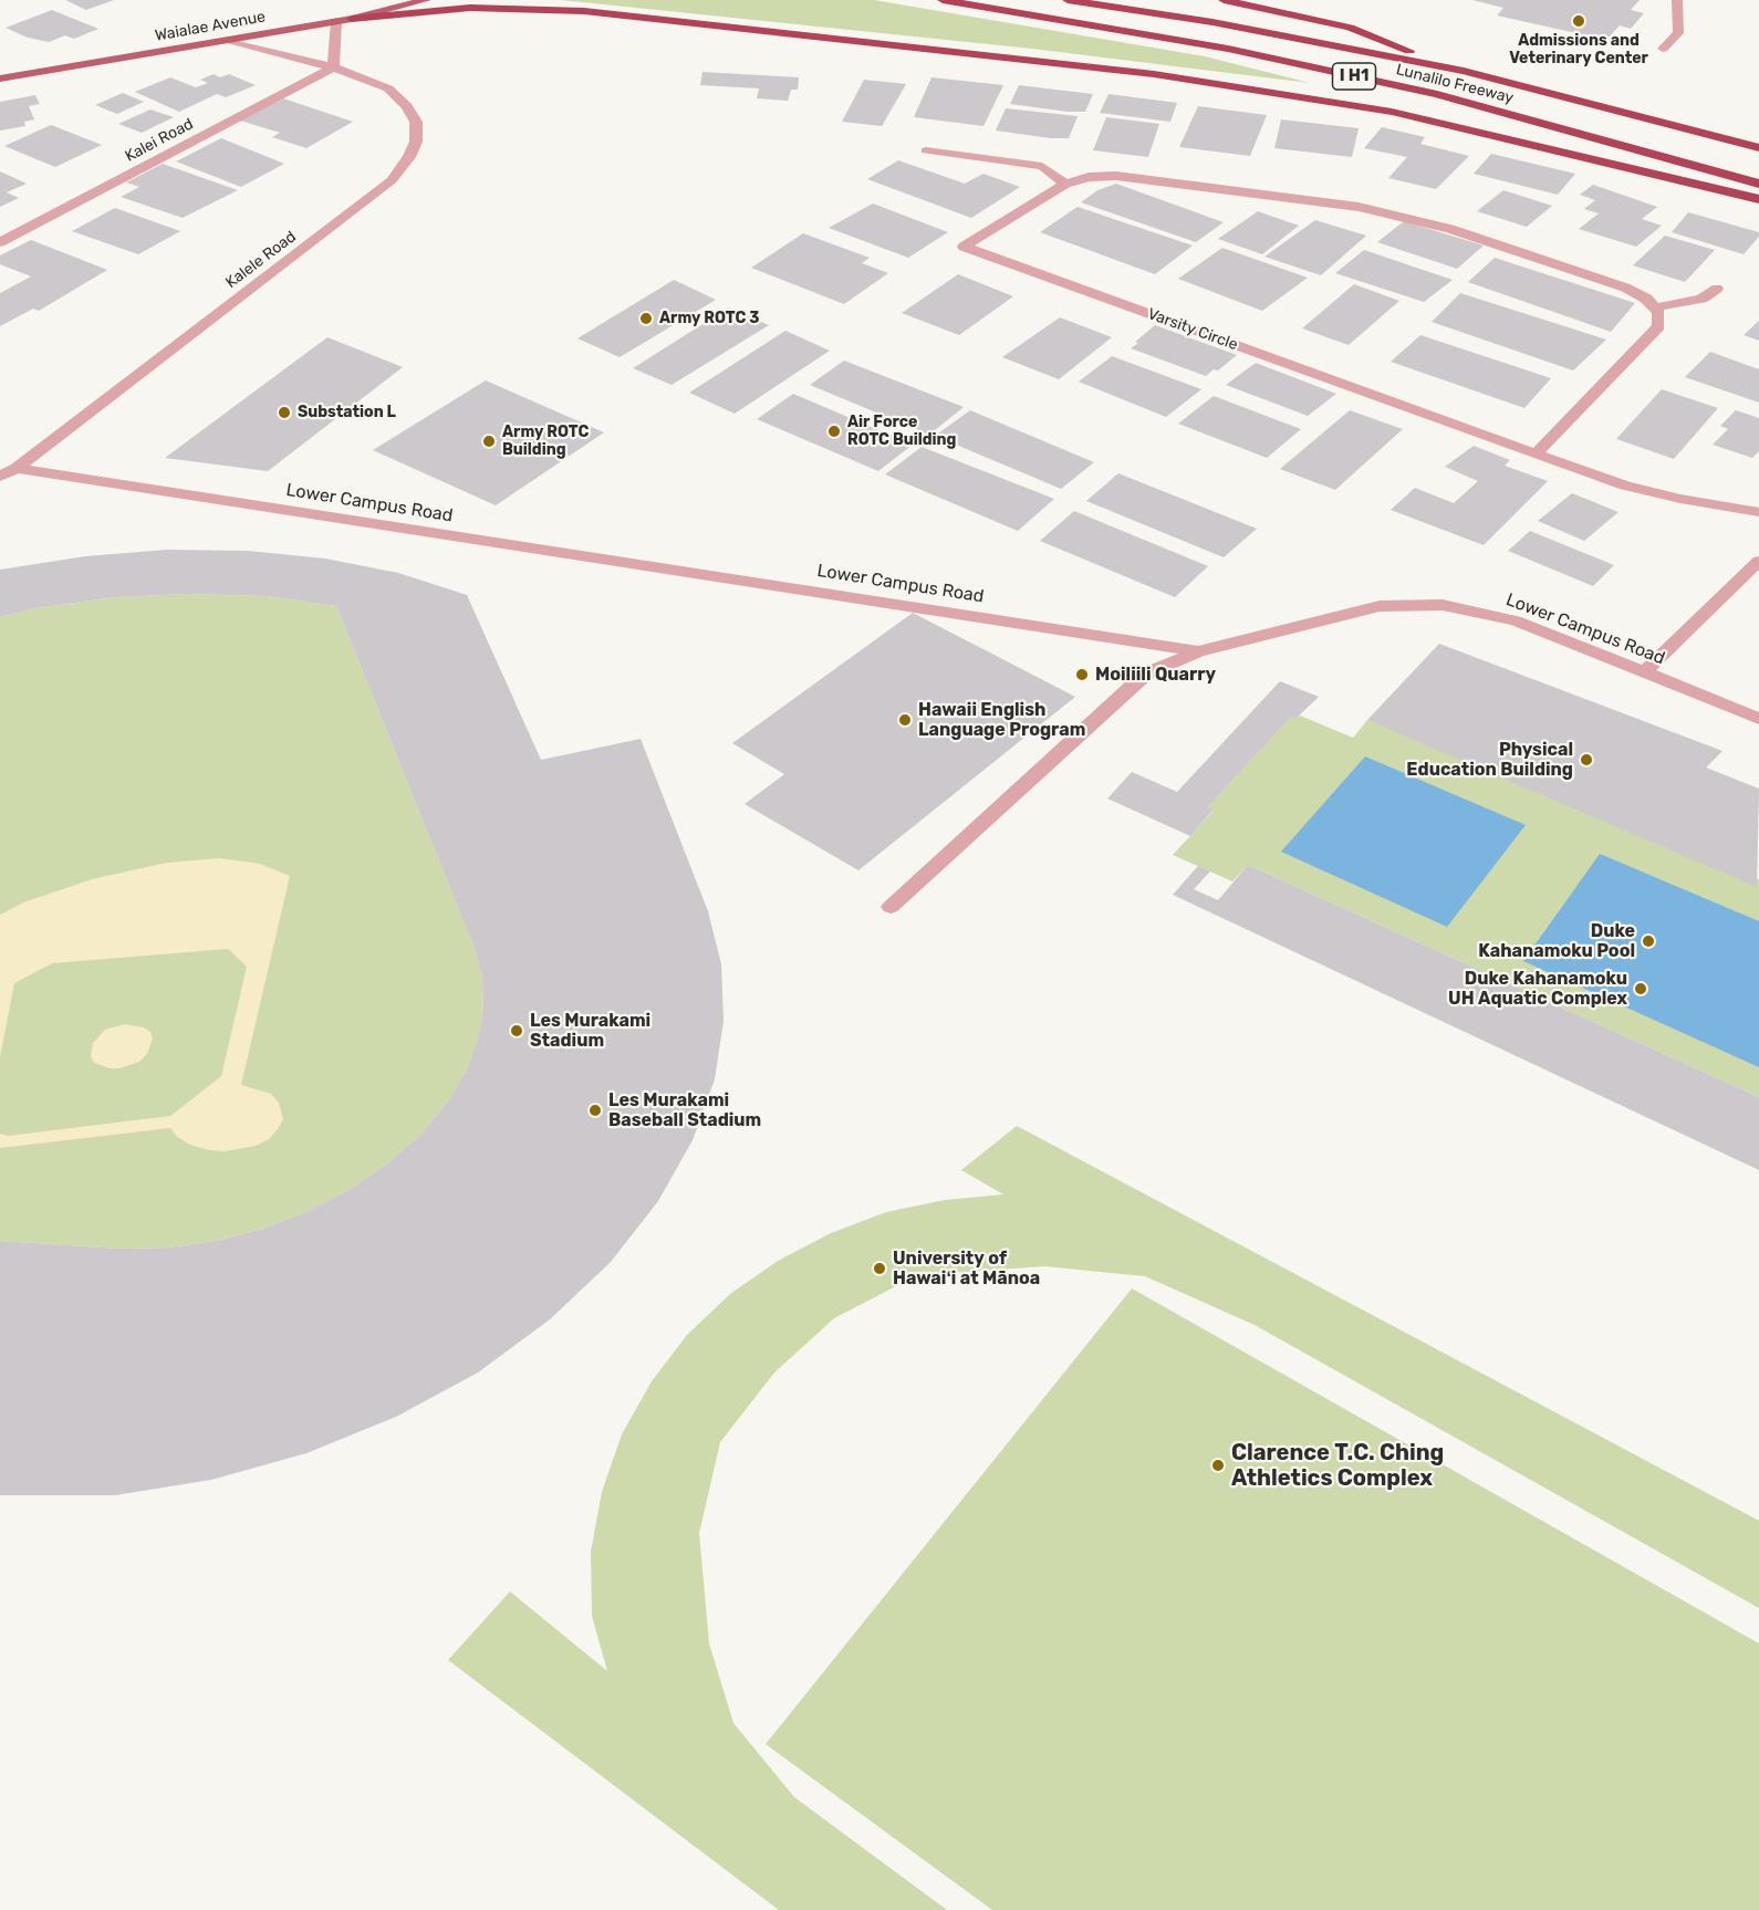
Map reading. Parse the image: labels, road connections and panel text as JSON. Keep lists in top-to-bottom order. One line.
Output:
{"streets":{"highway":["I H1","Lunalilo Freeway"],"main road":["Waialae Avenue"],"street":["Kalei Road","Kalele Road","Varsity Circle","Lower Campus Road"]},"crossings":[["Waialae Avenue","Kalele Road"],["Kalei Road","Kalele Road"],["Kalele Road","Lower Campus Road"]],"places":["Admissions and Veterinary Center","Army ROTC 3","Substation L","Air Force ROTC Building","Army ROTC Building","Moiliili Quarry","Hawaii English Language Program","Physical Education Building","Duke Kahanamoku Pool","Duke Kahanamoku UH Aquatic Complex","Les Murakami Stadium","Les Murakami Baseball Stadium","University of Hawaiʻi at Mānoa","Clarence T.C. Ching Athletics Complex"]}
